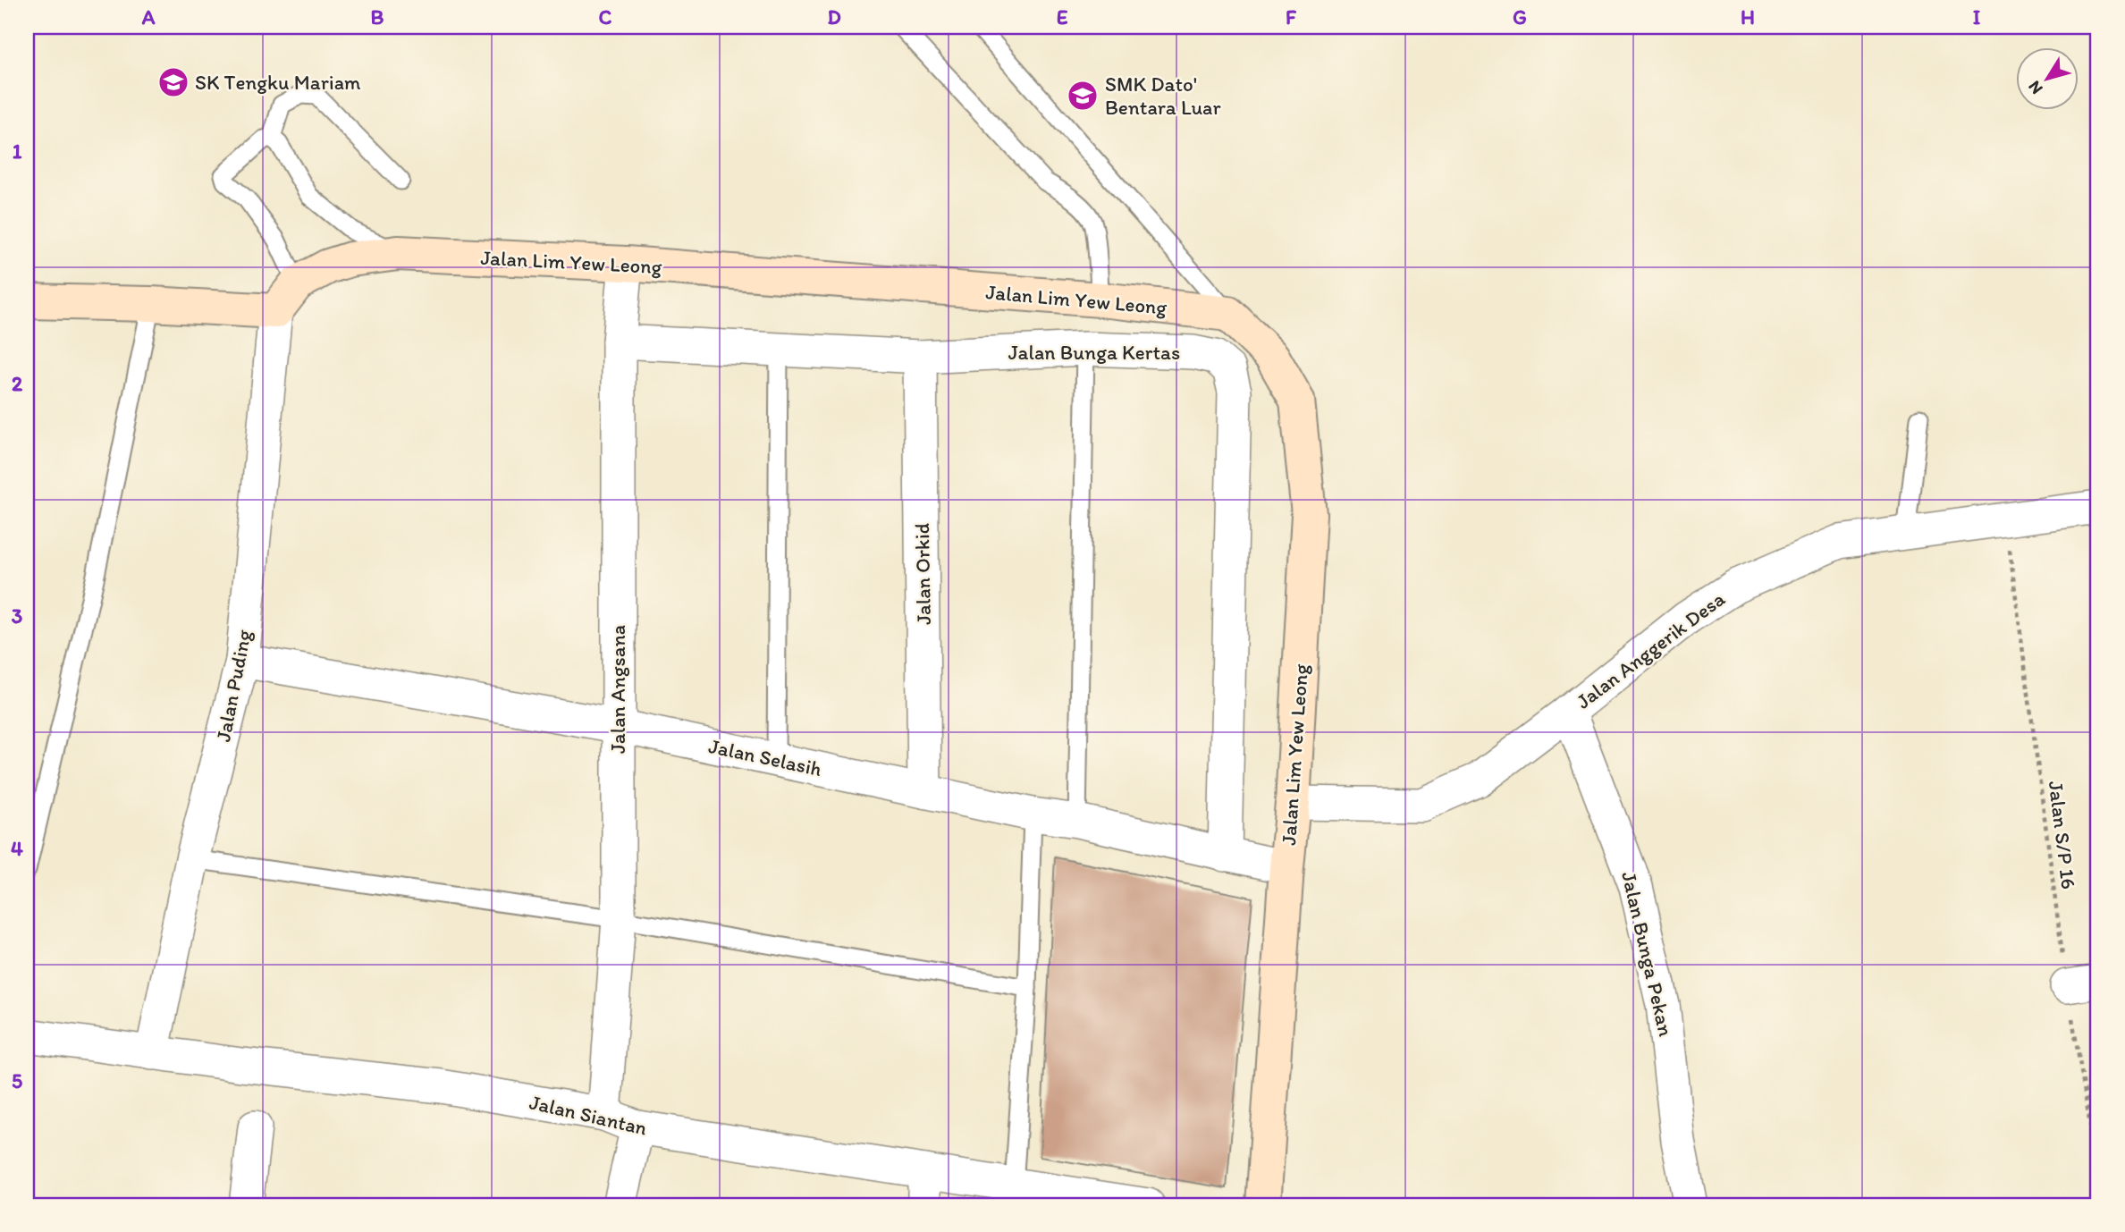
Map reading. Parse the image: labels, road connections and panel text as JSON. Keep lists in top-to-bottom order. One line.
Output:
{"streets":{"street":["Jalan Lim Yew Leong","Jalan Bunga Kertas","Jalan Orkid","Jalan Anggerik Desa","Jalan Puding","Jalan Angsana","Jalan Selasih","Jalan Bunga Pekan","Jalan Siantan"],"path":["Jalan S/P 16"]},"crossings":[["Jalan Lim Yew Leong","Jalan Anggerik Desa"],["Jalan Lim Yew Leong","Jalan Puding"],["Jalan Lim Yew Leong","Jalan Angsana"],["Jalan Lim Yew Leong","Jalan Selasih"],["Jalan Bunga Kertas","Jalan Orkid"],["Jalan Bunga Kertas","Jalan Angsana"],["Jalan Bunga Kertas","Jalan Selasih"],["Jalan Orkid","Jalan Selasih"],["Jalan Anggerik Desa","Jalan Bunga Pekan"],["Jalan Puding","Jalan Selasih"],["Jalan Puding","Jalan Siantan"],["Jalan Angsana","Jalan Selasih"],["Jalan Angsana","Jalan Siantan"]],"places":{"school or university":["SK Tengku Mariam","SMK Dato' Bentara Luar"]},"north":"bottom left","grid":{"columns":["A","B","C","D","E","F","G","H","I"],"rows":["1","2","3","4","5"]}}
